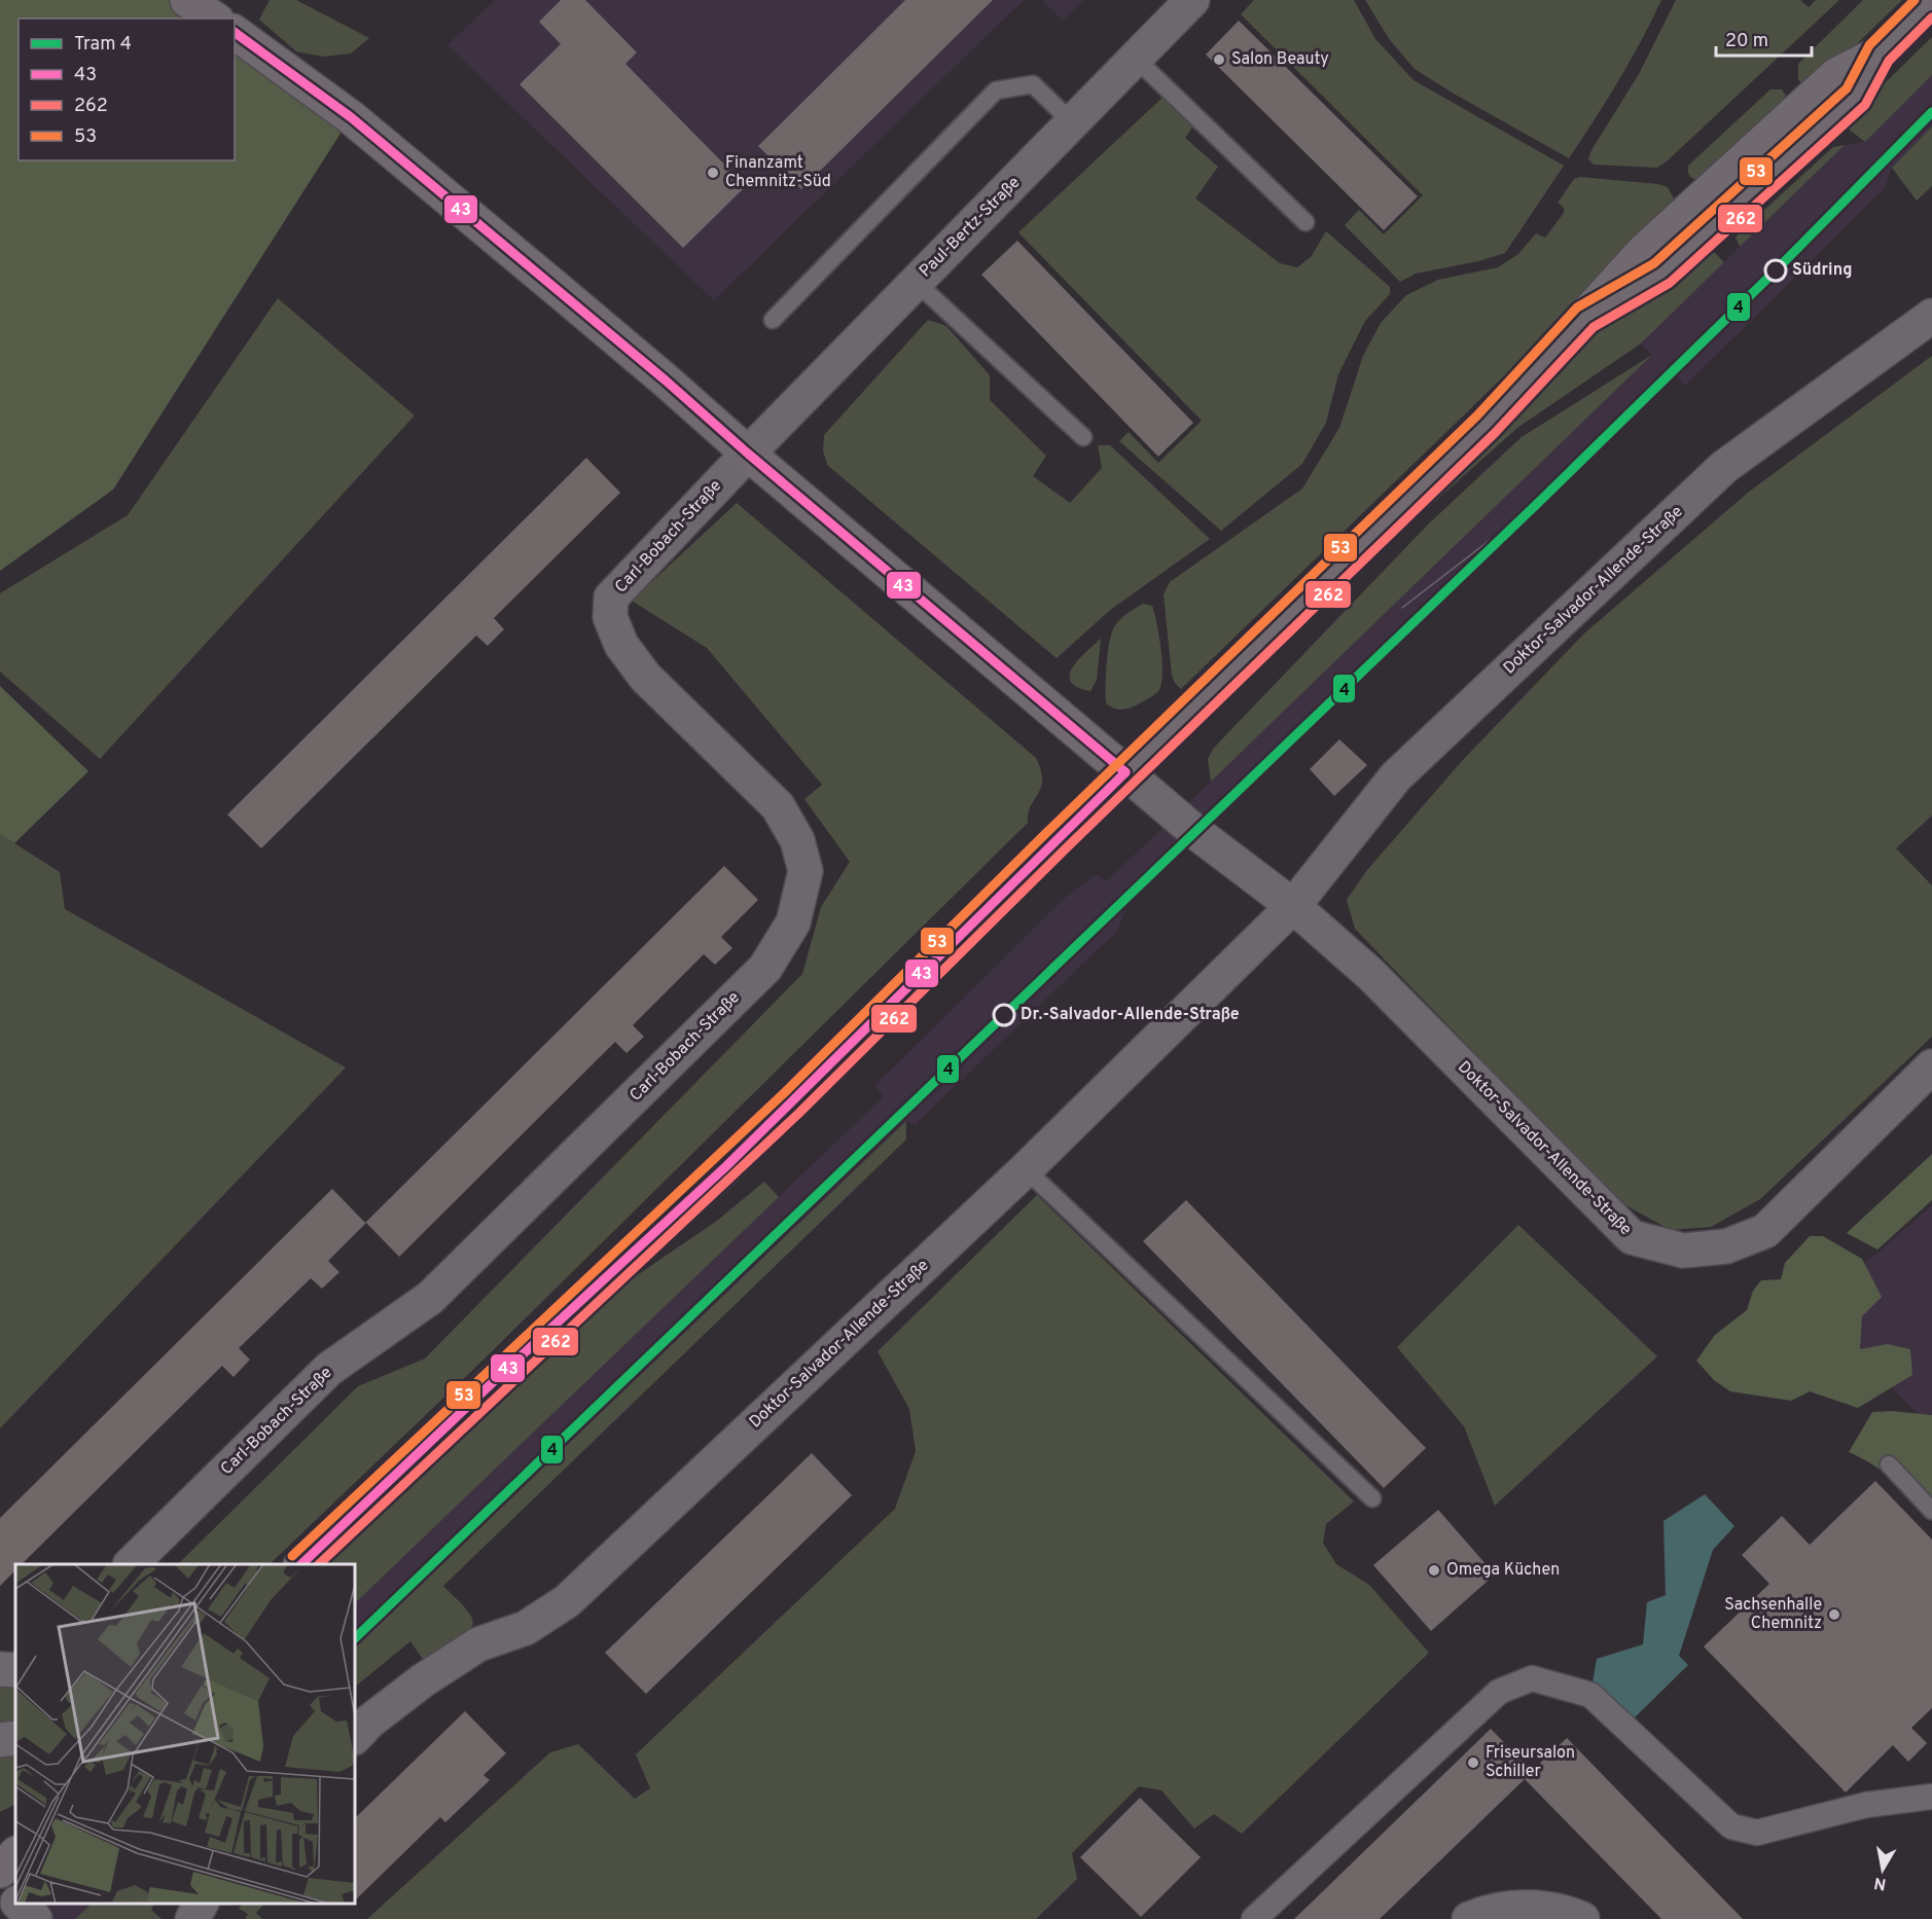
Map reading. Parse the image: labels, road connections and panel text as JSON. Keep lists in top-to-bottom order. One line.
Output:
{"streets":{"street":["Paul-Bertz-Straße","Carl-Bobach-Straße","Doktor-Salvador-Allende-Straße"]},"crossings":[["Paul-Bertz-Straße","Carl-Bobach-Straße"]],"places":["Salon Beauty","Finanzamt Chemnitz-Süd","Südring","Dr.-Salvador-Allende-Straße","Omega Küchen","Sachsenhalle Chemnitz","Friseursalon Schiller"],"lines":["transit line 53","transit line 262","transit line 43","tram line 4"],"legend":["Tram 4","43","262","53"],"scale_bar":"20 m","north":"bottom"}
